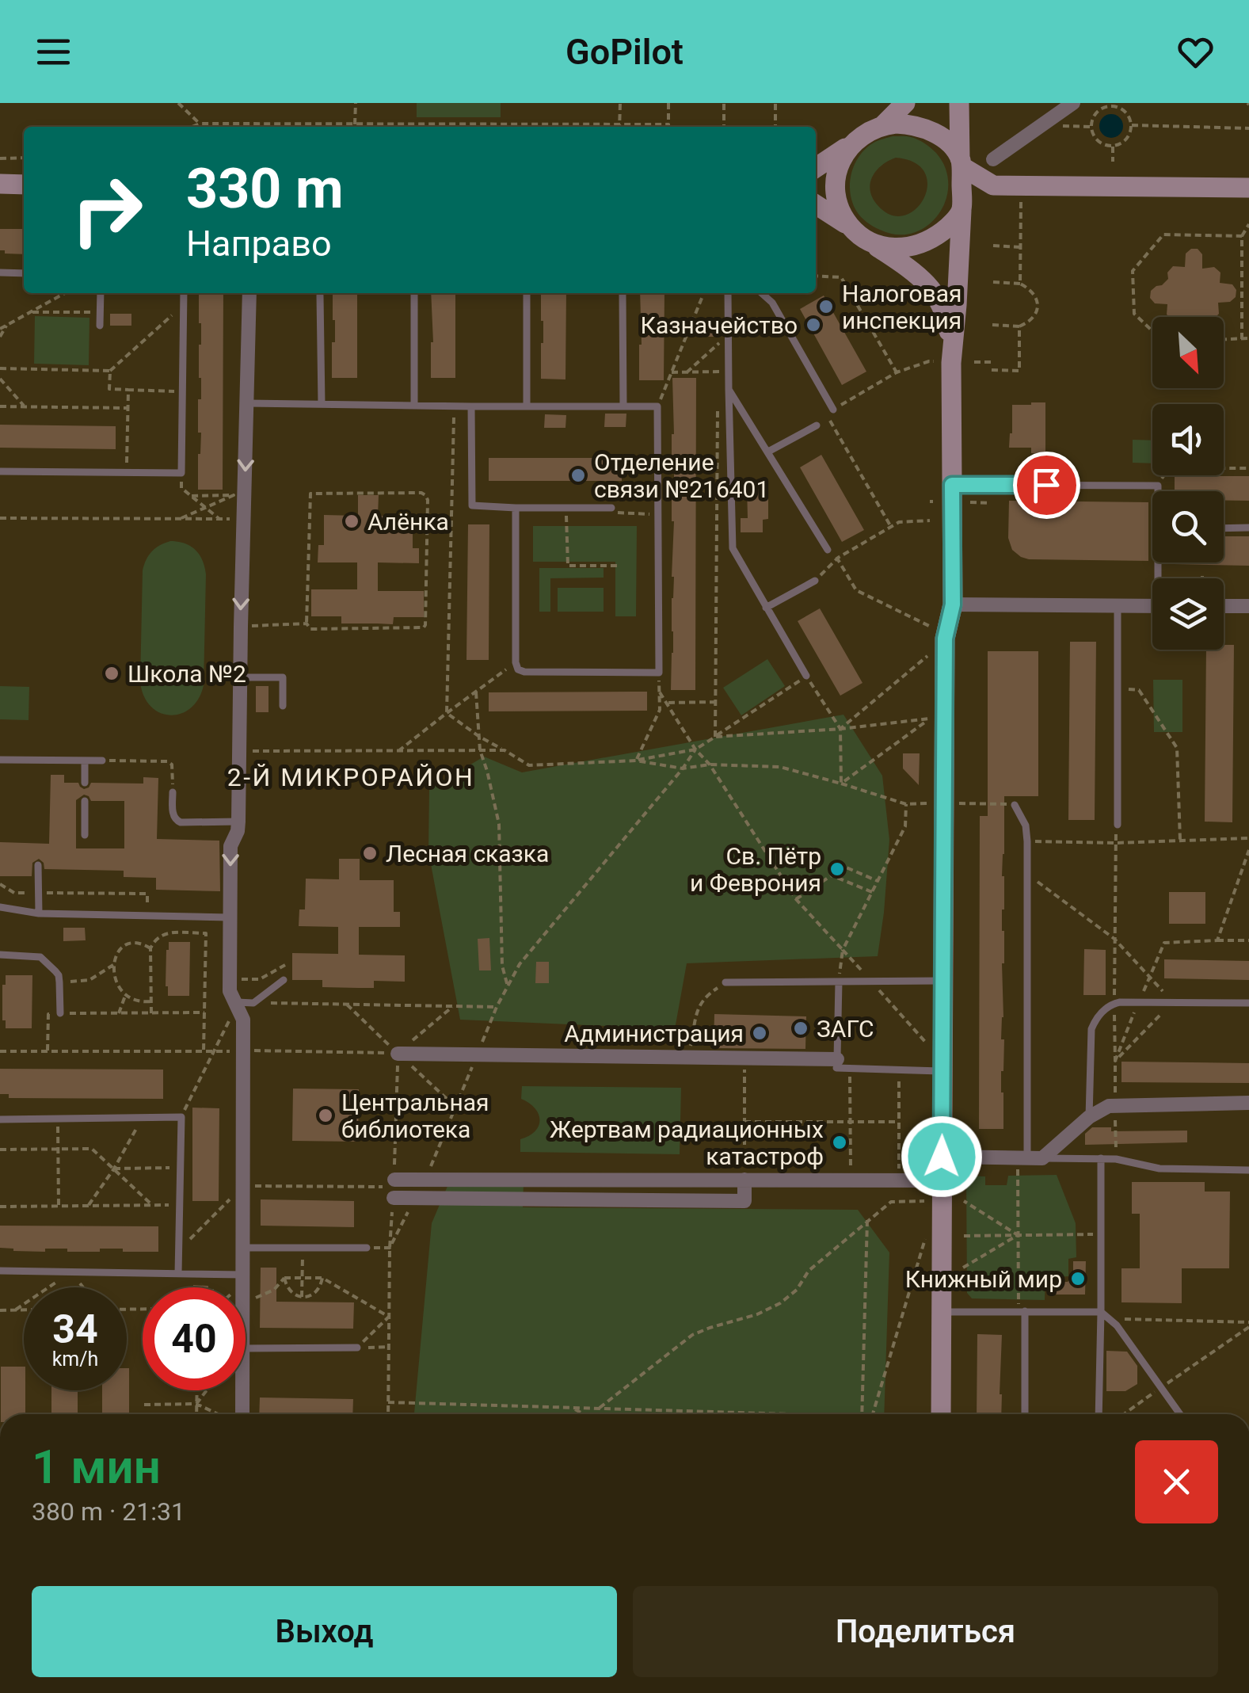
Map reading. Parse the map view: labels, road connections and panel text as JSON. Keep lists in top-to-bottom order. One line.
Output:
{"districts":["2-Й МИКРОРАЙОН"],"places":["Налоговая инспекция","Казначейство","Отделение связи №216401","Алёнка","Школа №2","Лесная сказка","Св. Пётр и Феврония","ЗАГС","Администрация","Центральная библиотека","Жертвам радиационных катастроф","Книжный мир"],"north":"bottom right","page":{"header":"GoPilot","turn":["330 m","Направо"],"speed":"34 km/h","limit":"40","heading":["1 мин","380 m · 21:31"],"buttons":["Выход","Поделиться"]}}
